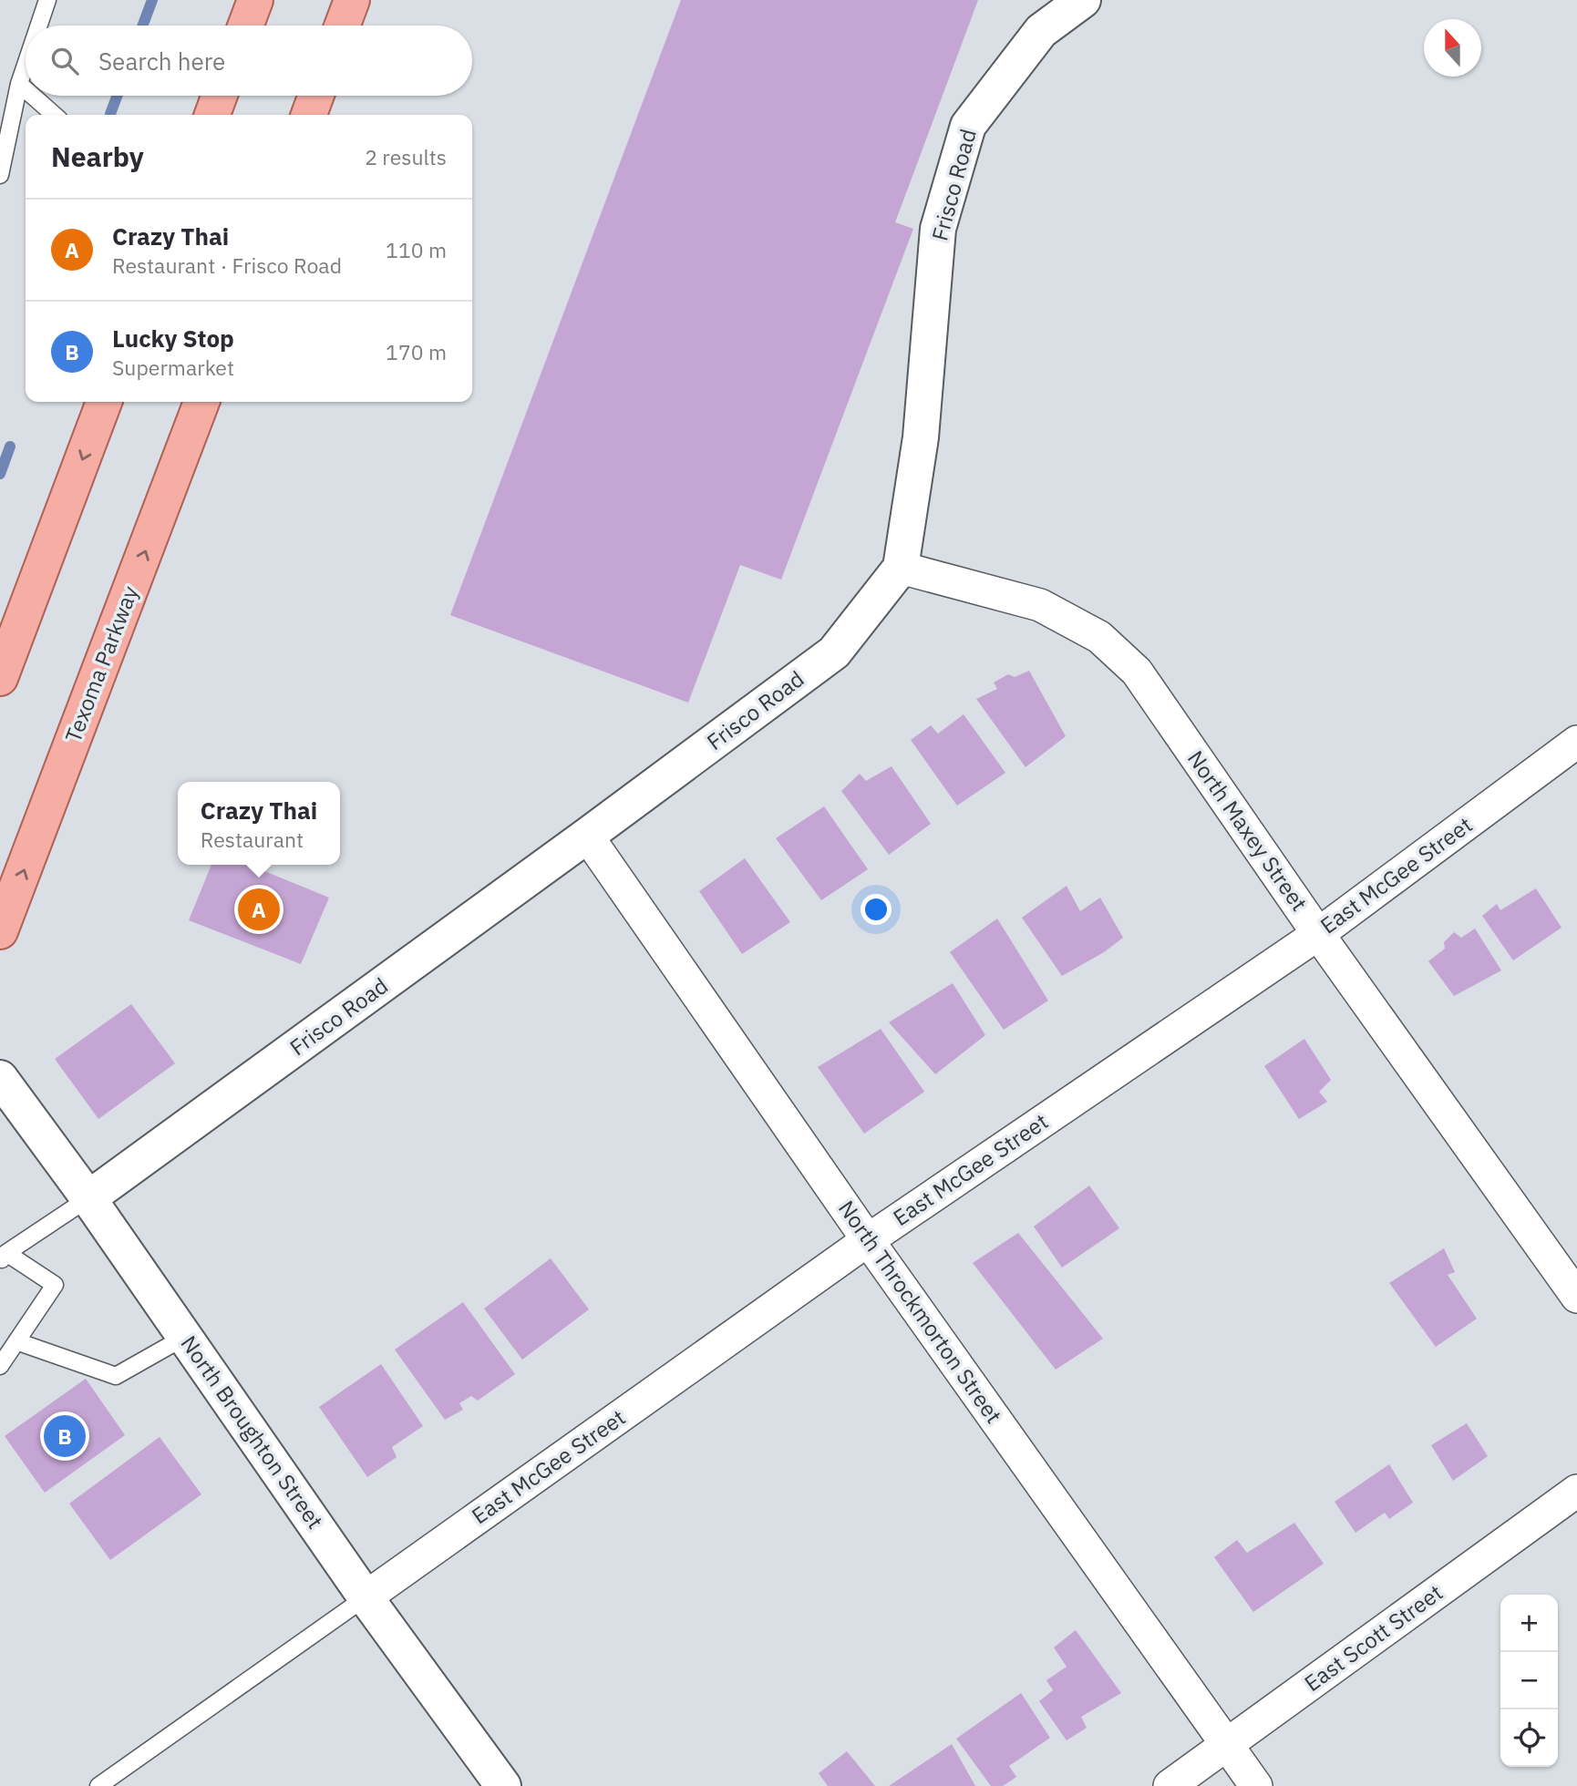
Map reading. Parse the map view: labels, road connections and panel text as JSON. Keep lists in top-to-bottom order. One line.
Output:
{"streets":{"main road":["Texoma Parkway"],"street":["Frisco Road","North Maxey Street","East McGee Street","North Throckmorton Street","North Broughton Street","East Scott Street"]},"crossings":[["Frisco Road","North Maxey Street"],["Frisco Road","North Throckmorton Street"],["Frisco Road","North Broughton Street"],["North Maxey Street","East McGee Street"],["East McGee Street","North Throckmorton Street"],["East McGee Street","North Broughton Street"],["North Throckmorton Street","East Scott Street"]],"north":"top","page":{"search":"Search here","heading":["Nearby","2 results"],"list":[{"mark":"A","name":"Crazy Thai","note":"Restaurant · Frisco Road","value":"110 m"},{"mark":"B","name":"Lucky Stop","note":"Supermarket","value":"170 m"}],"popup":["Crazy Thai","Restaurant"],"pins":["A","B"],"map_buttons":["+","−"]}}
